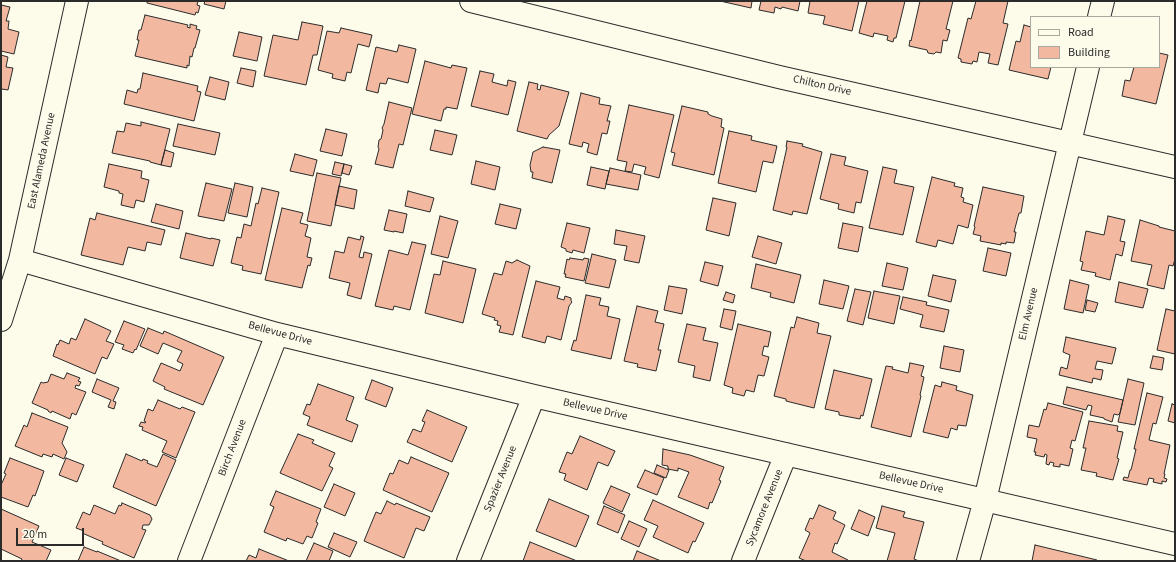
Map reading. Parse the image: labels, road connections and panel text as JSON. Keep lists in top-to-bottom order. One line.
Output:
{"streets":{"street":["Chilton Drive","East Alameda Avenue","Elm Avenue","Bellevue Drive","Birch Avenue","Spazier Avenue","Sycamore Avenue"]},"crossings":[["Chilton Drive","Elm Avenue"],["East Alameda Avenue","Bellevue Drive"],["Elm Avenue","Bellevue Drive"],["Bellevue Drive","Birch Avenue"],["Bellevue Drive","Spazier Avenue"],["Bellevue Drive","Sycamore Avenue"]],"legend":["Road","Building"],"scale_bar":"20 m"}
